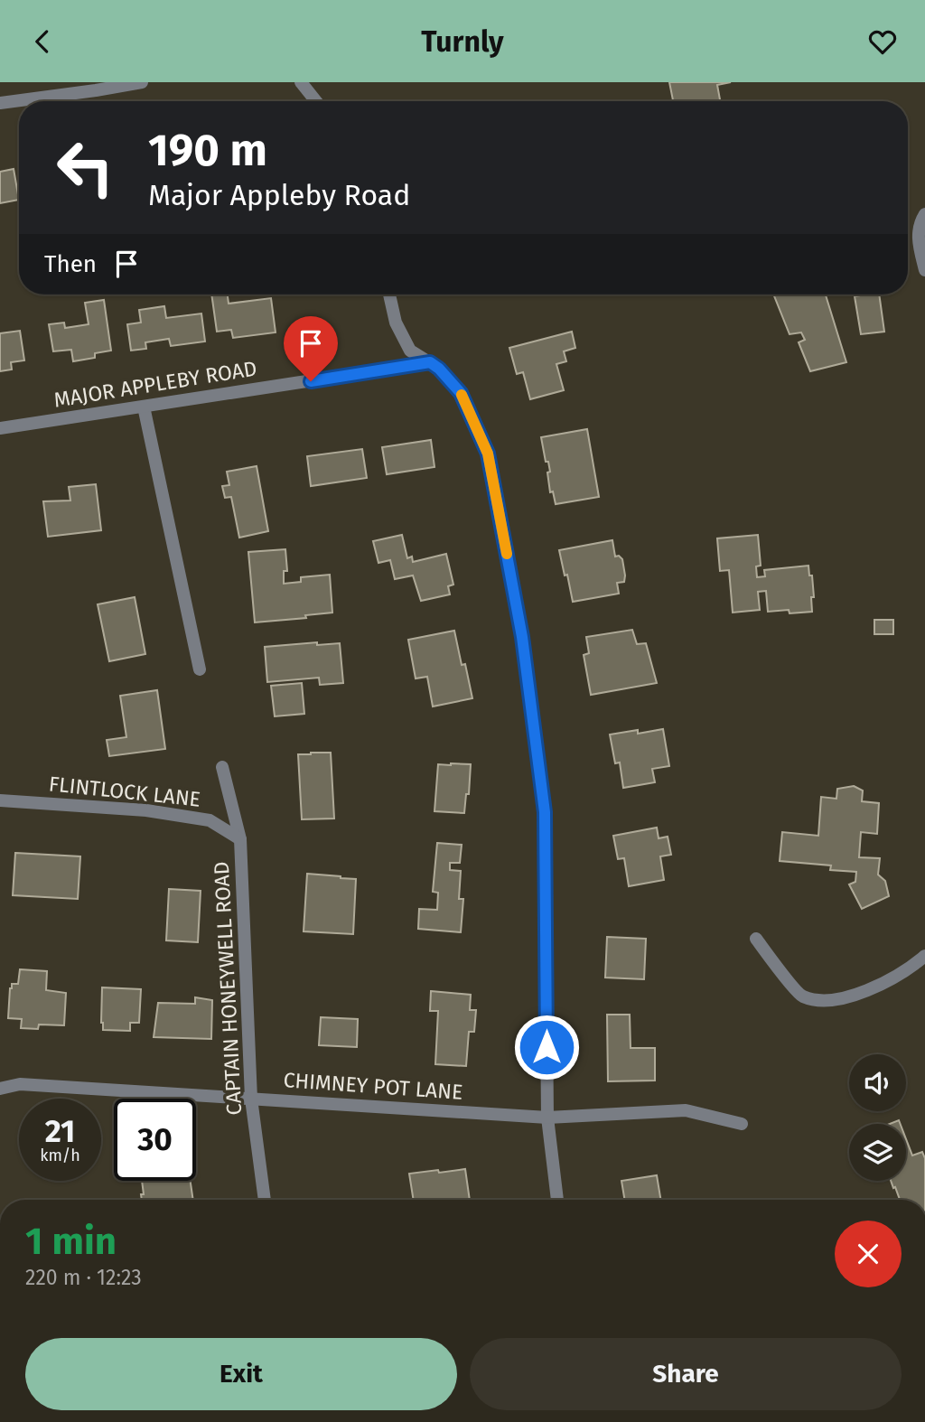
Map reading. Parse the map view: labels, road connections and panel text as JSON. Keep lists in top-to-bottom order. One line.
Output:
{"streets":{"street":["MAJOR APPLEBY ROAD","FLINTLOCK LANE","CAPTAIN HONEYWELL ROAD","CHIMNEY POT LANE"]},"crossings":[["FLINTLOCK LANE","CAPTAIN HONEYWELL ROAD"],["CAPTAIN HONEYWELL ROAD","CHIMNEY POT LANE"]],"page":{"header":"Turnly","turn":["190 m","Major Appleby Road"],"then":"Then","speed":"21 km/h","limit":"30","heading":["1 min","220 m · 12:23"],"buttons":["Exit","Share"]}}
